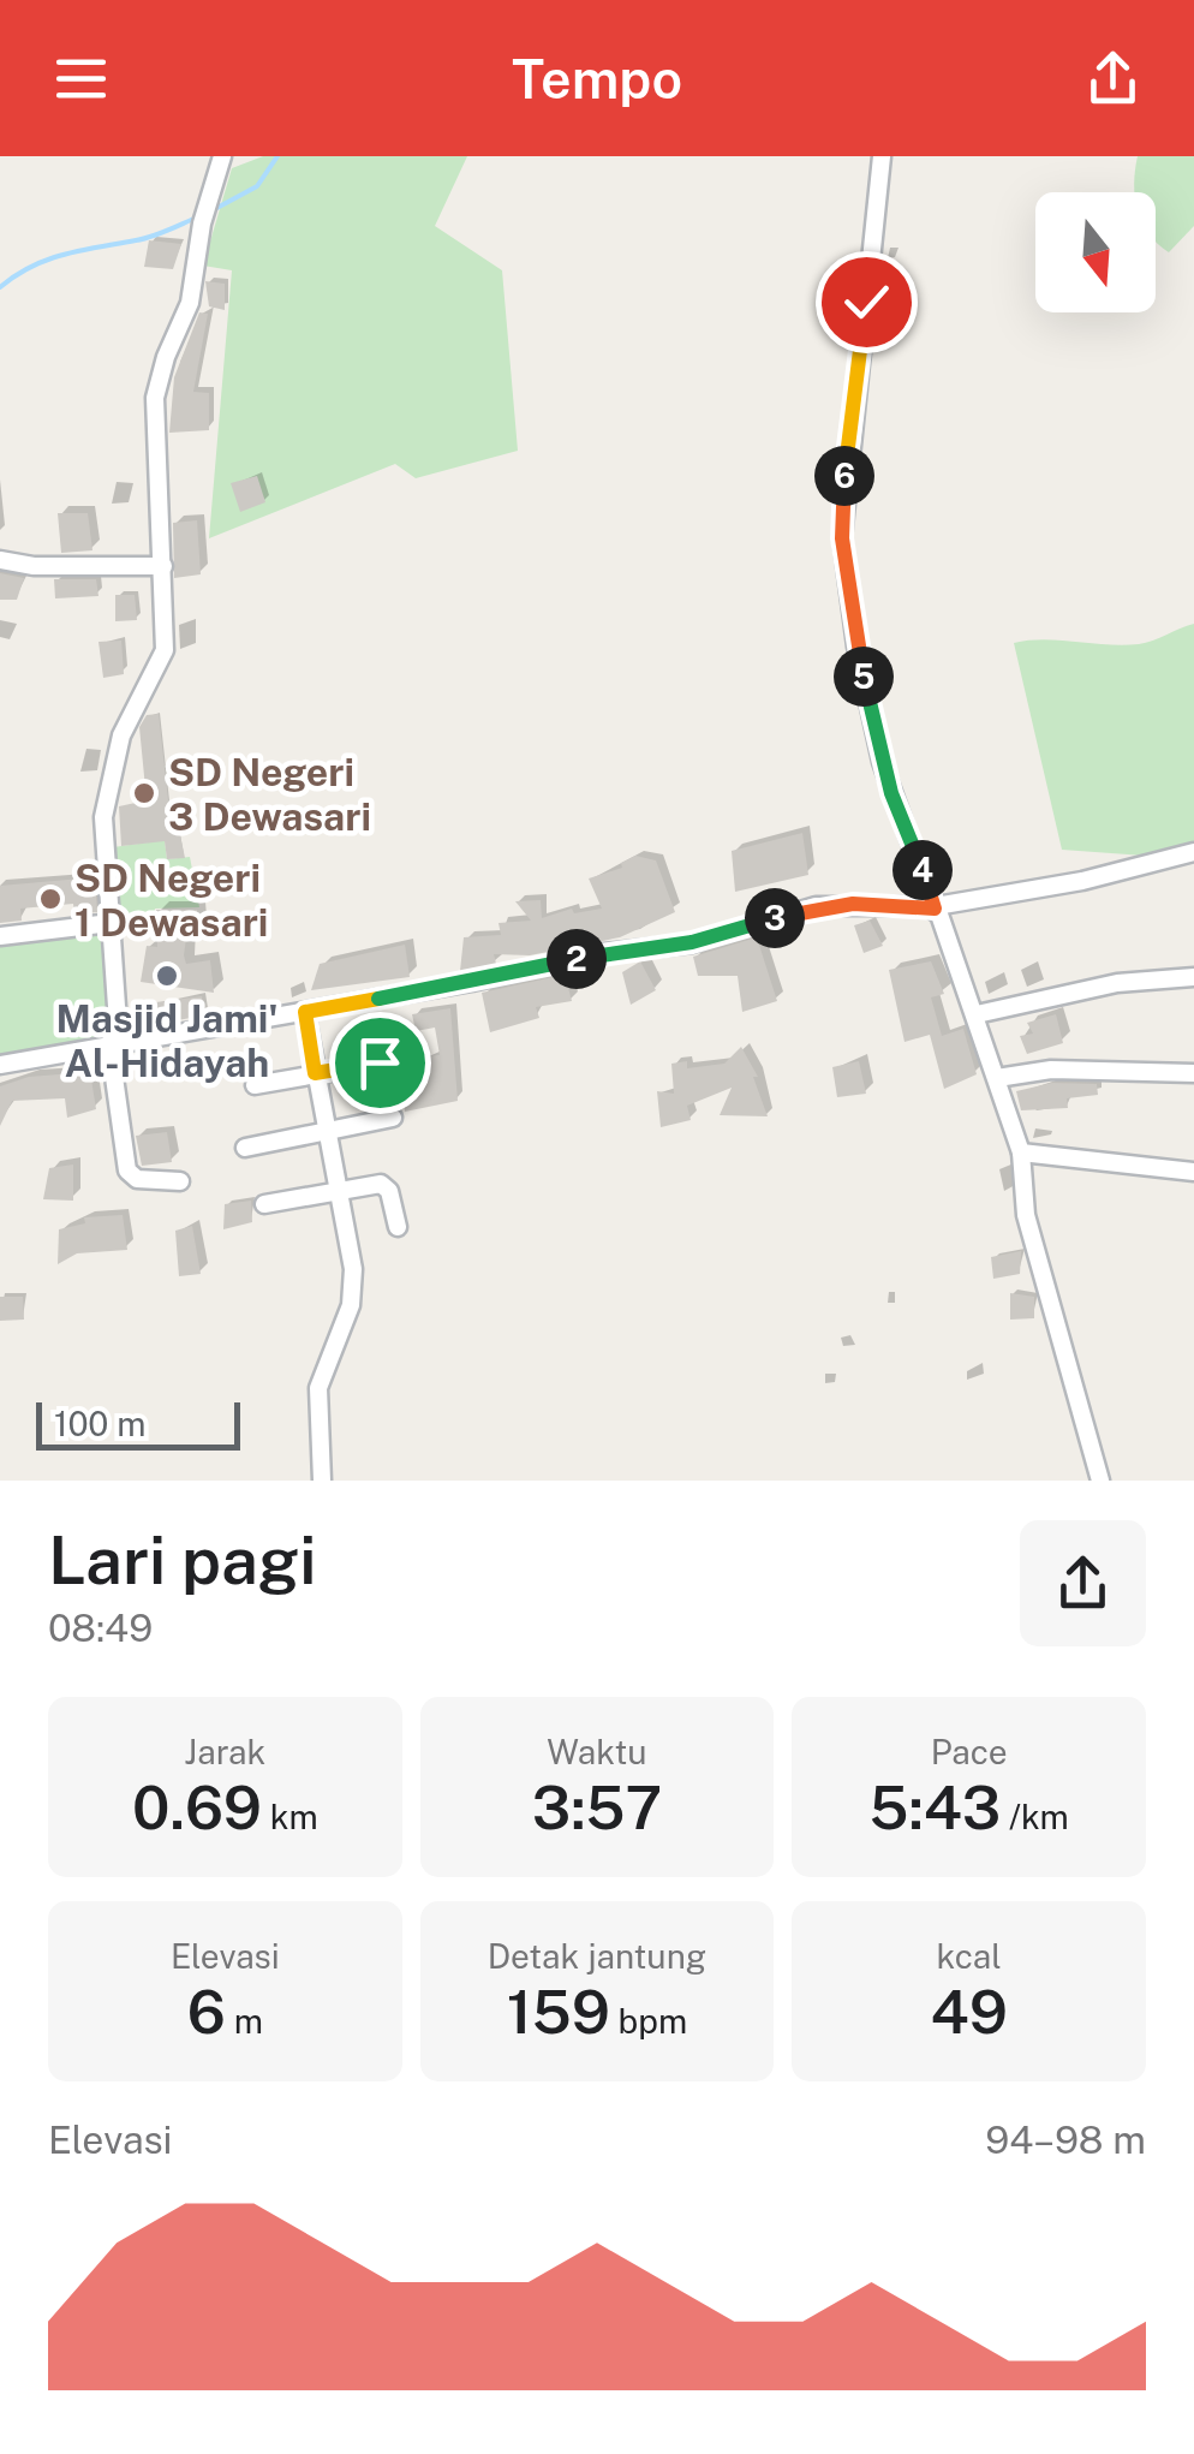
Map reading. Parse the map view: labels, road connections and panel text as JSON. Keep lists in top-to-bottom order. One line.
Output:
{"places":["SD Negeri 3 Dewasari","SD Negeri 1 Dewasari","Masjid Jami' Al-Hidayah"],"scale_bar":"100 m","north":"bottom","page":{"header":"Tempo","pins":["6","5","4","3","2"],"scale":"100 m","heading":["Lari pagi","08:49"],"stats":[["Jarak","0.69 km"],["Waktu","3:57"],["Pace","5:43 /km"],["Elevasi","6 m"],["Detak jantung","159 bpm"],["kcal","49"]],"chart":["Elevasi","94–98 m"]}}
